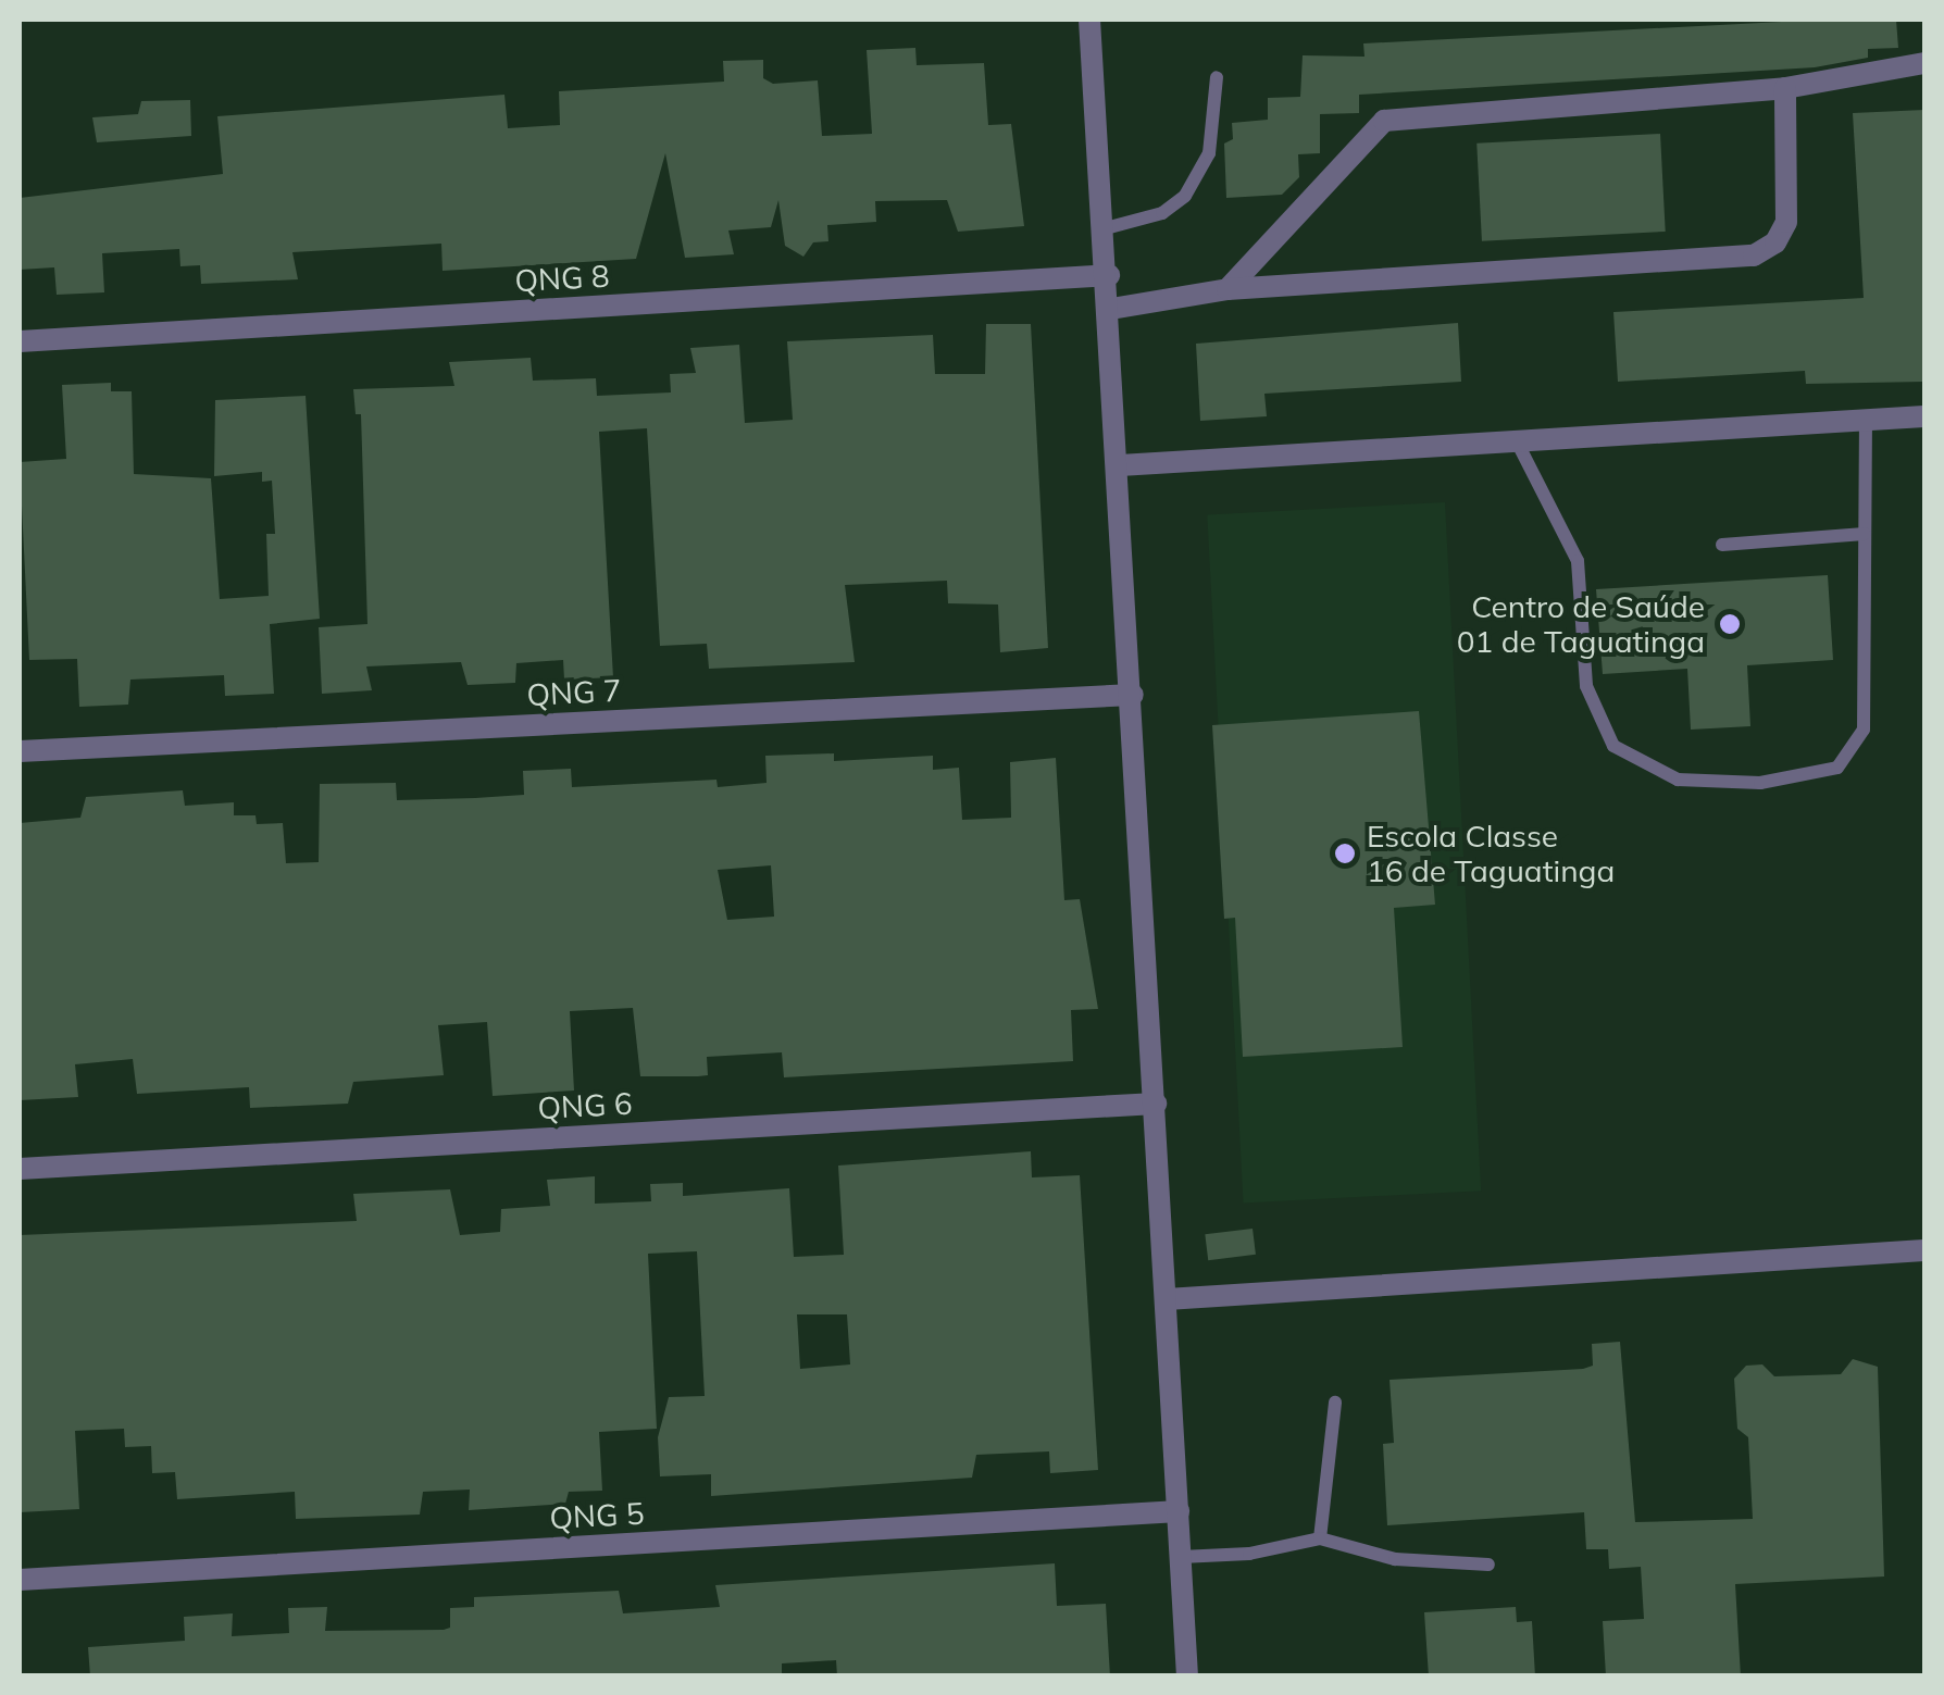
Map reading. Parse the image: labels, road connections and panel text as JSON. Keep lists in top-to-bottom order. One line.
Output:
{"streets":{"street":["QNG 8","QNG 7","QNG 6","QNG 5"]},"places":["Centro de Saúde 01 de Taguatinga","Escola Classe 16 de Taguatinga"]}
